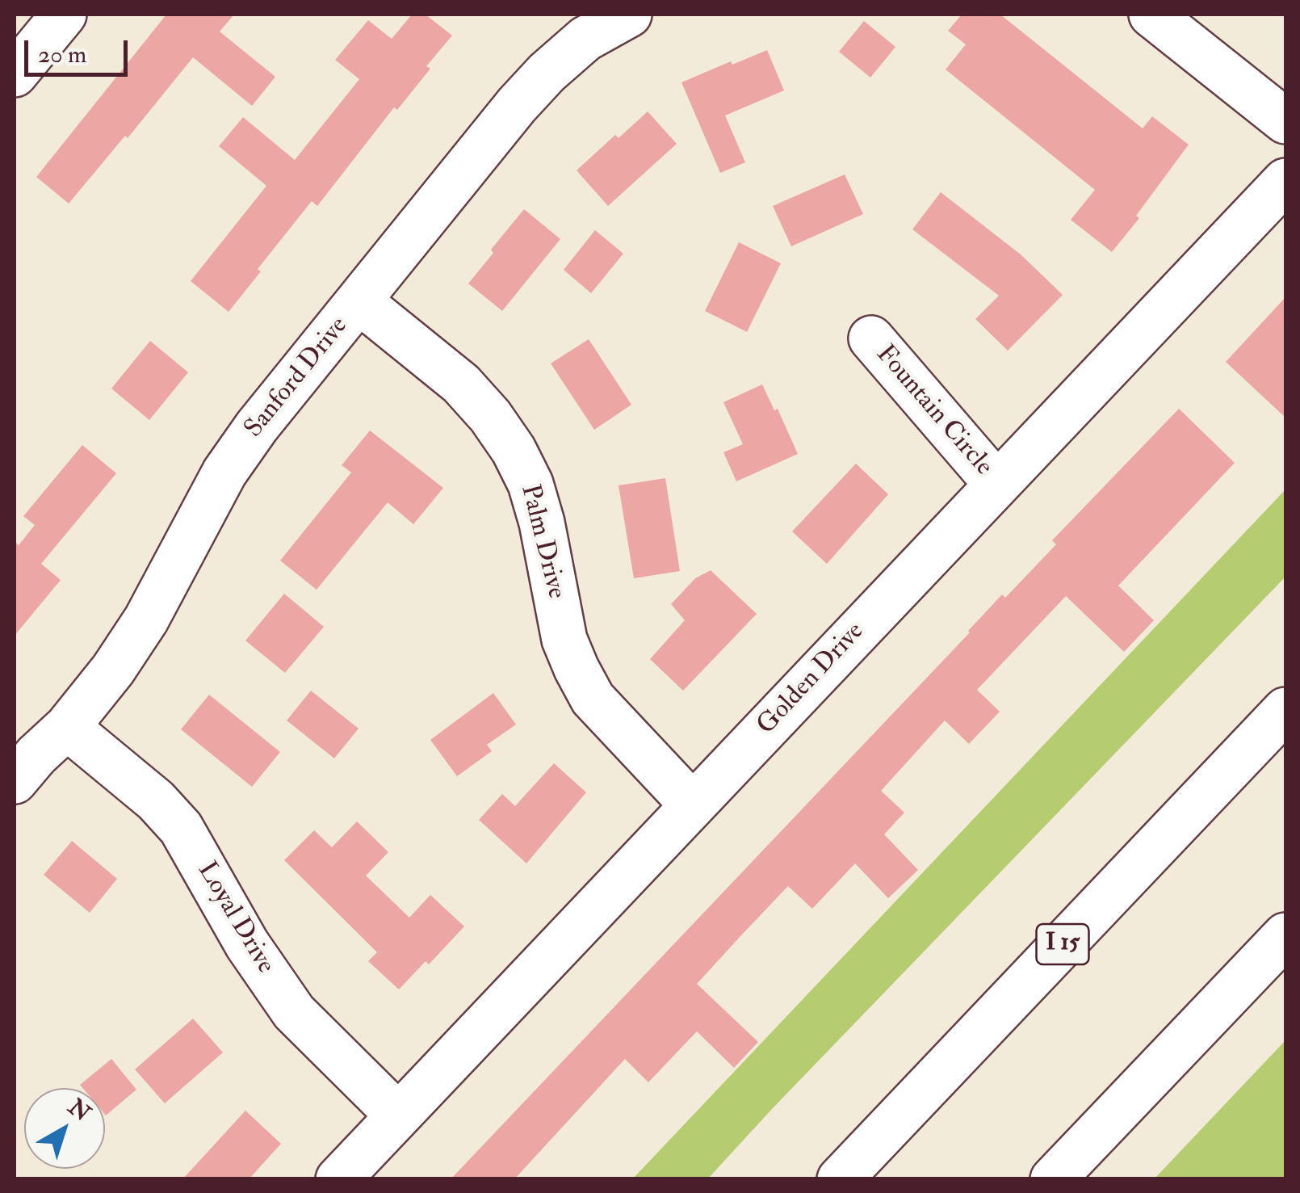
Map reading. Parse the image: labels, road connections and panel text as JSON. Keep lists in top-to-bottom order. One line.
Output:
{"streets":{"main road":["Sanford Drive","Fountain Circle","Palm Drive","Golden Drive","Loyal Drive","I 15"]},"crossings":[["Sanford Drive","Palm Drive"],["Sanford Drive","Loyal Drive"],["Fountain Circle","Golden Drive"],["Palm Drive","Golden Drive"],["Golden Drive","Loyal Drive"]],"scale_bar":"20 m","north":"top right"}
